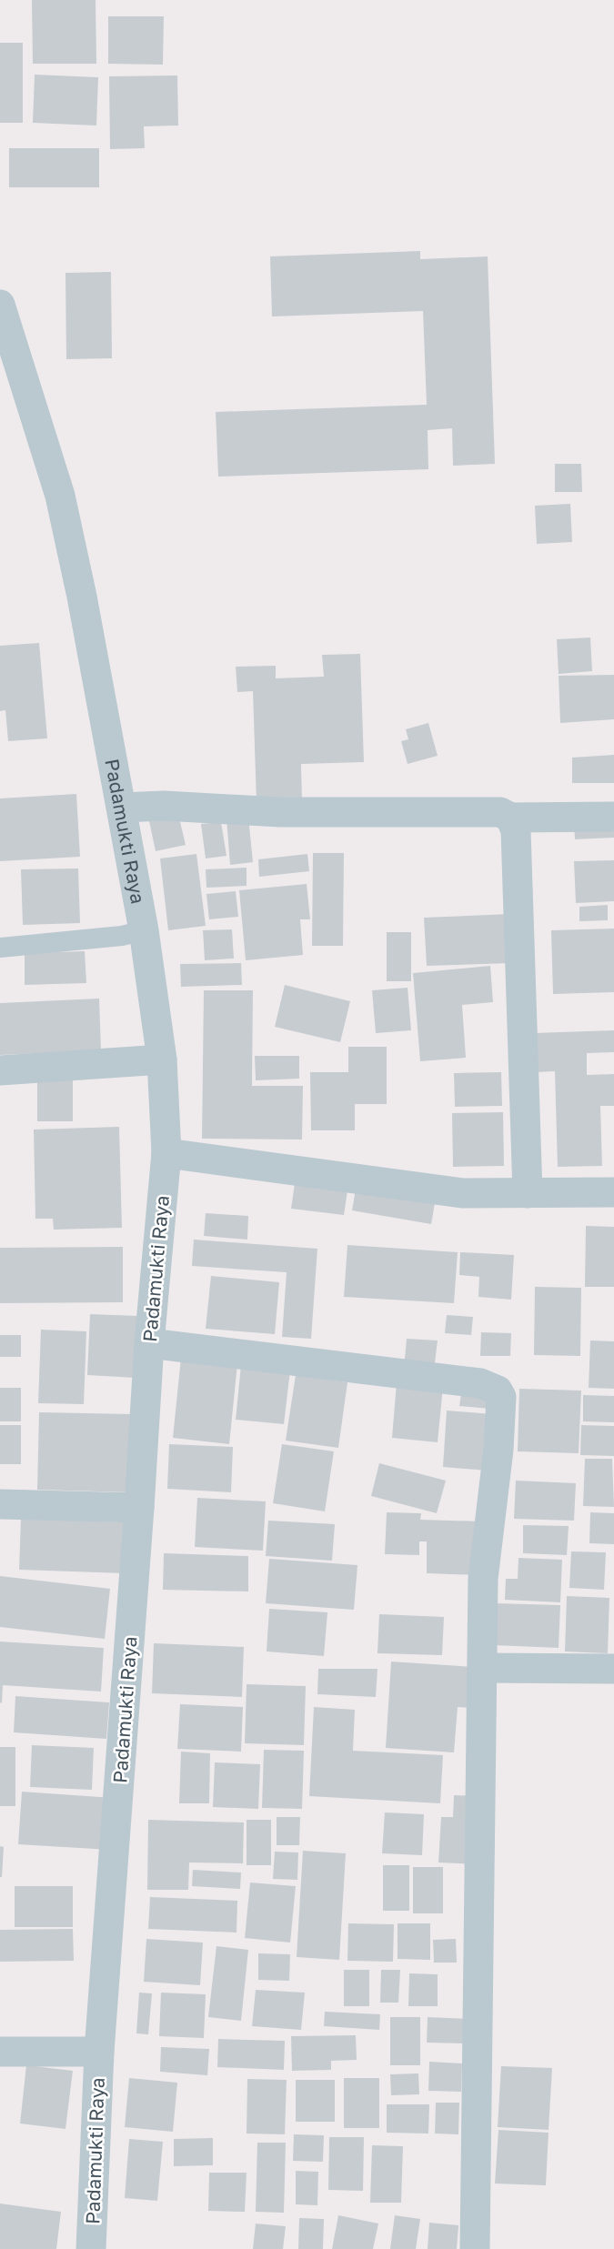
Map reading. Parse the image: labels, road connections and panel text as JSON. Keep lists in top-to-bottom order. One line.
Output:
{"streets":{"street":["Padamukti Raya"]}}
